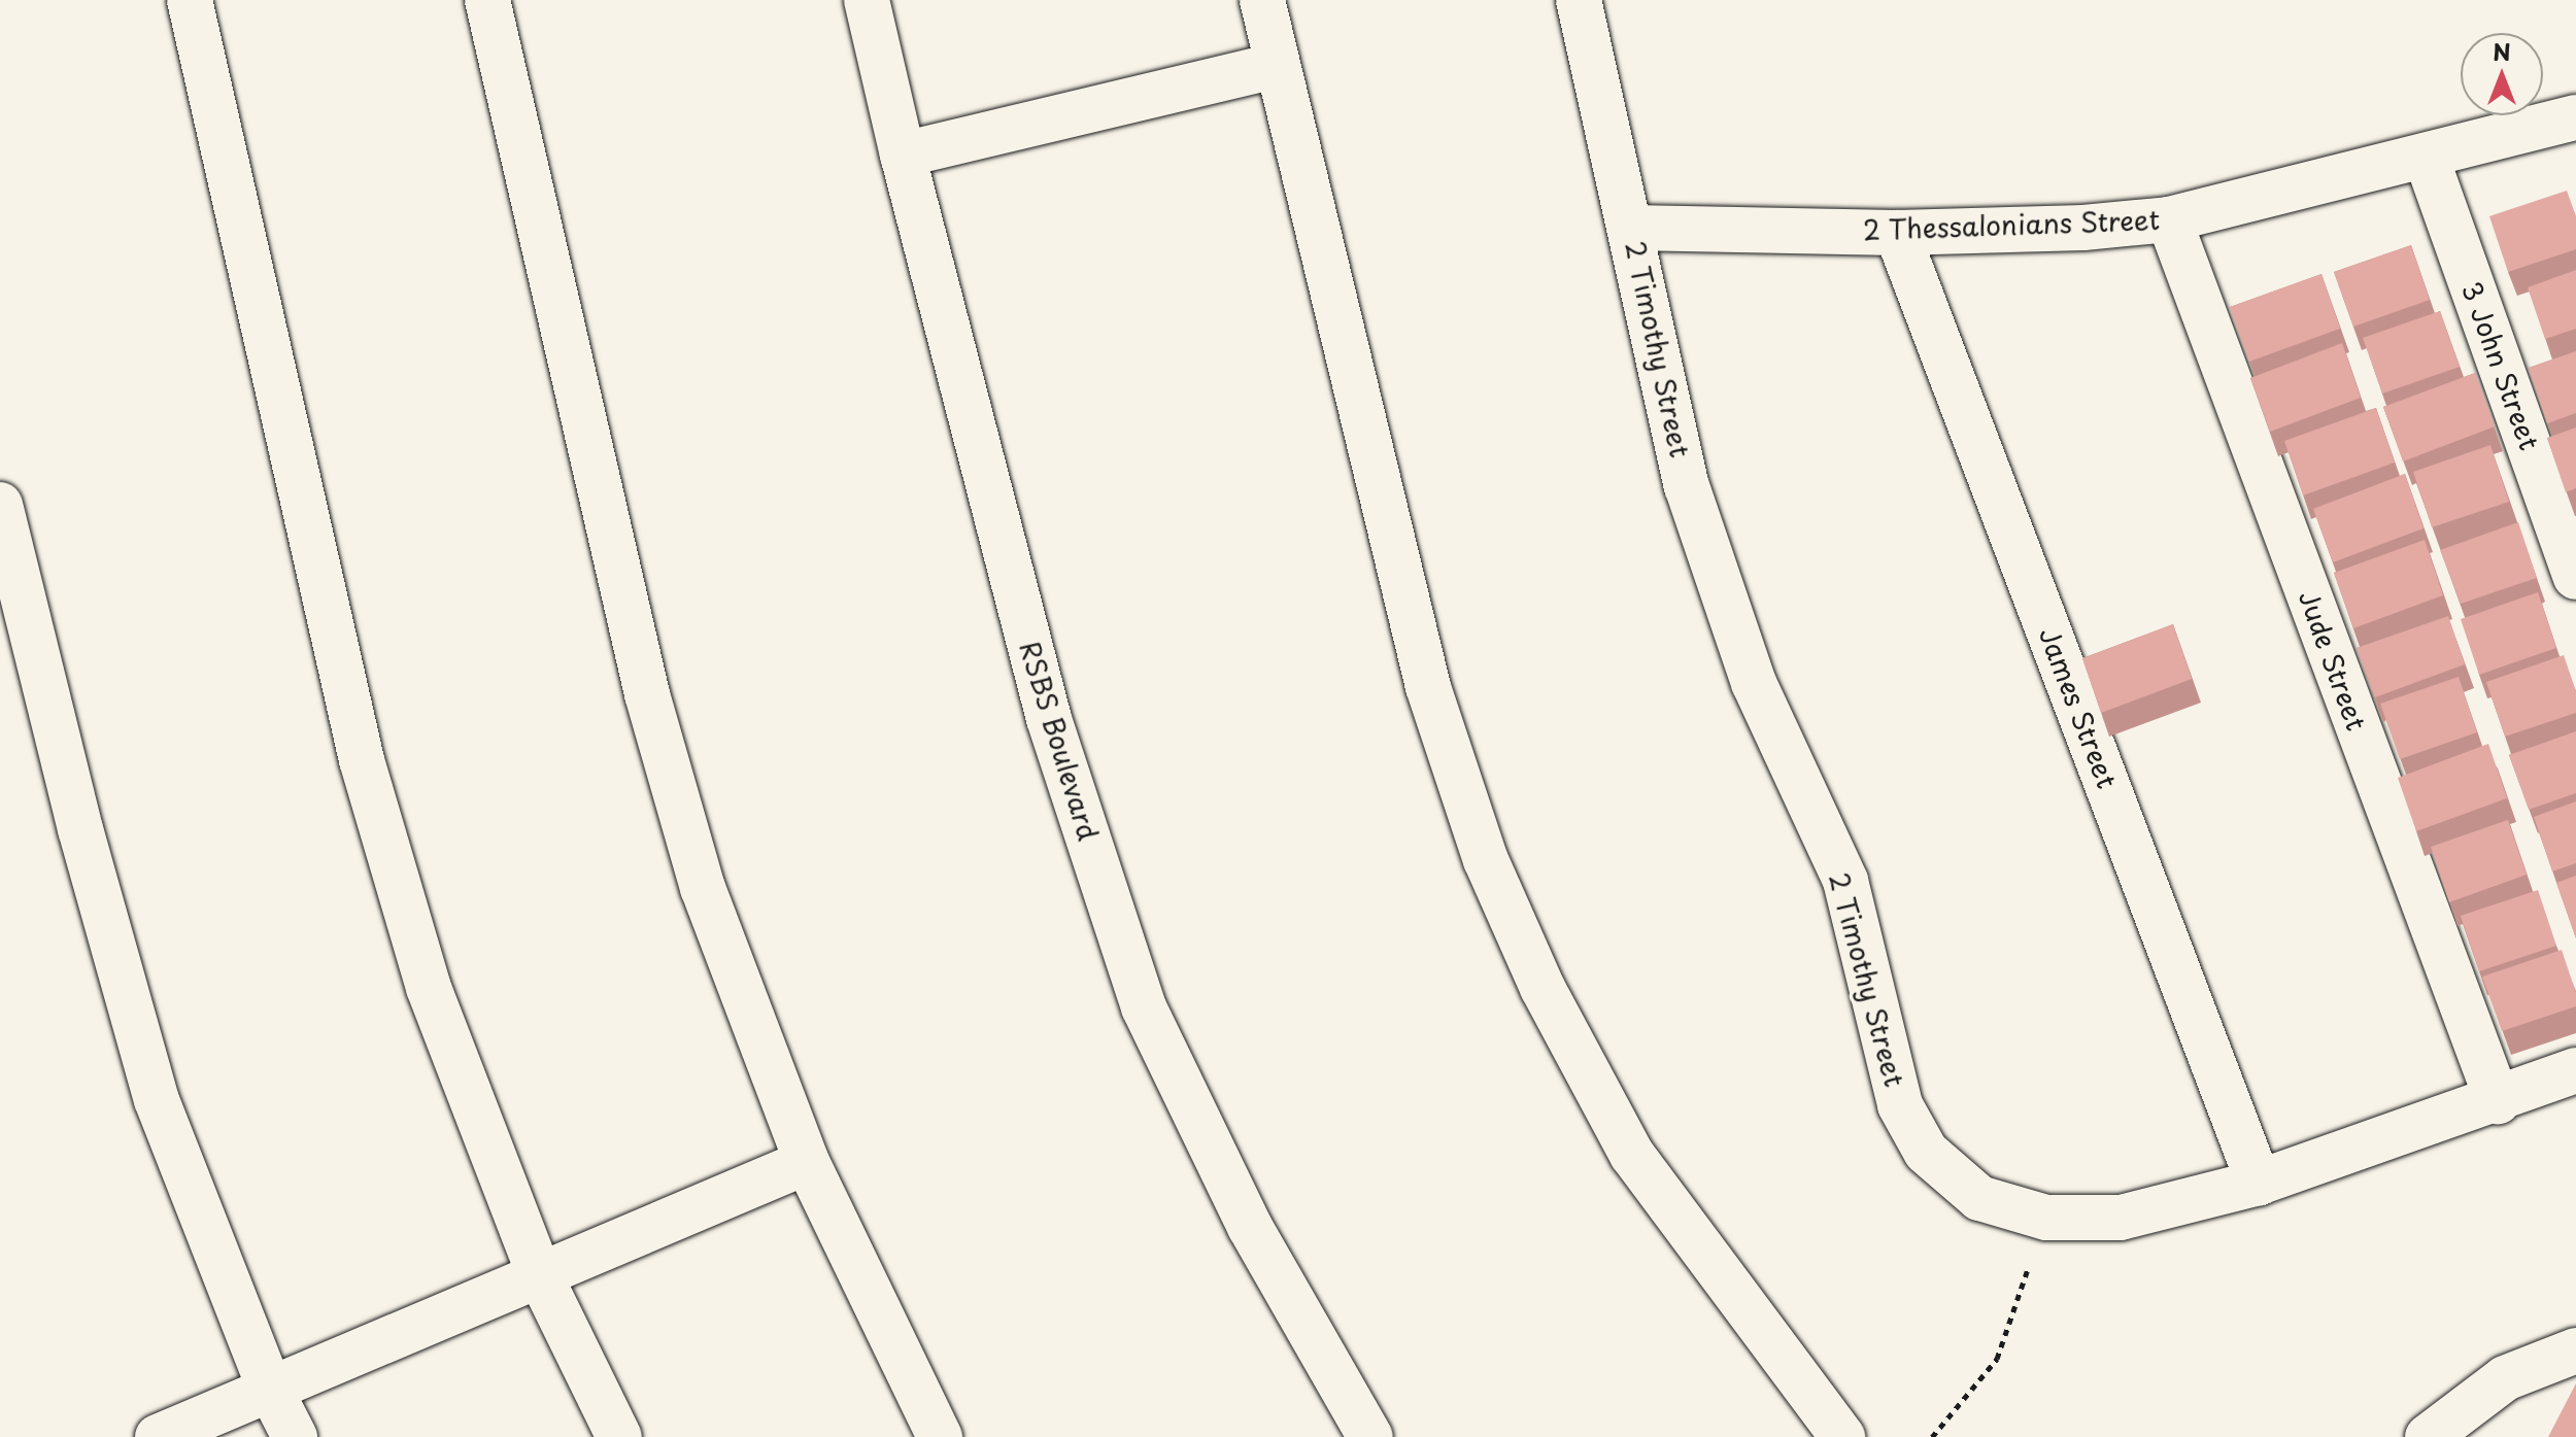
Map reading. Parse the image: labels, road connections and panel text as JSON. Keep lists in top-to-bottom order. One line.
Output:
{"streets":{"street":["2 Thessalonians Street","2 Timothy Street","3 John Street","Jude Street","James Street","RSBS Boulevard"]},"crossings":[["2 Thessalonians Street","2 Timothy Street"],["2 Thessalonians Street","3 John Street"],["2 Thessalonians Street","Jude Street"],["2 Thessalonians Street","James Street"],["2 Timothy Street","Jude Street"],["2 Timothy Street","James Street"]],"north":"top"}
